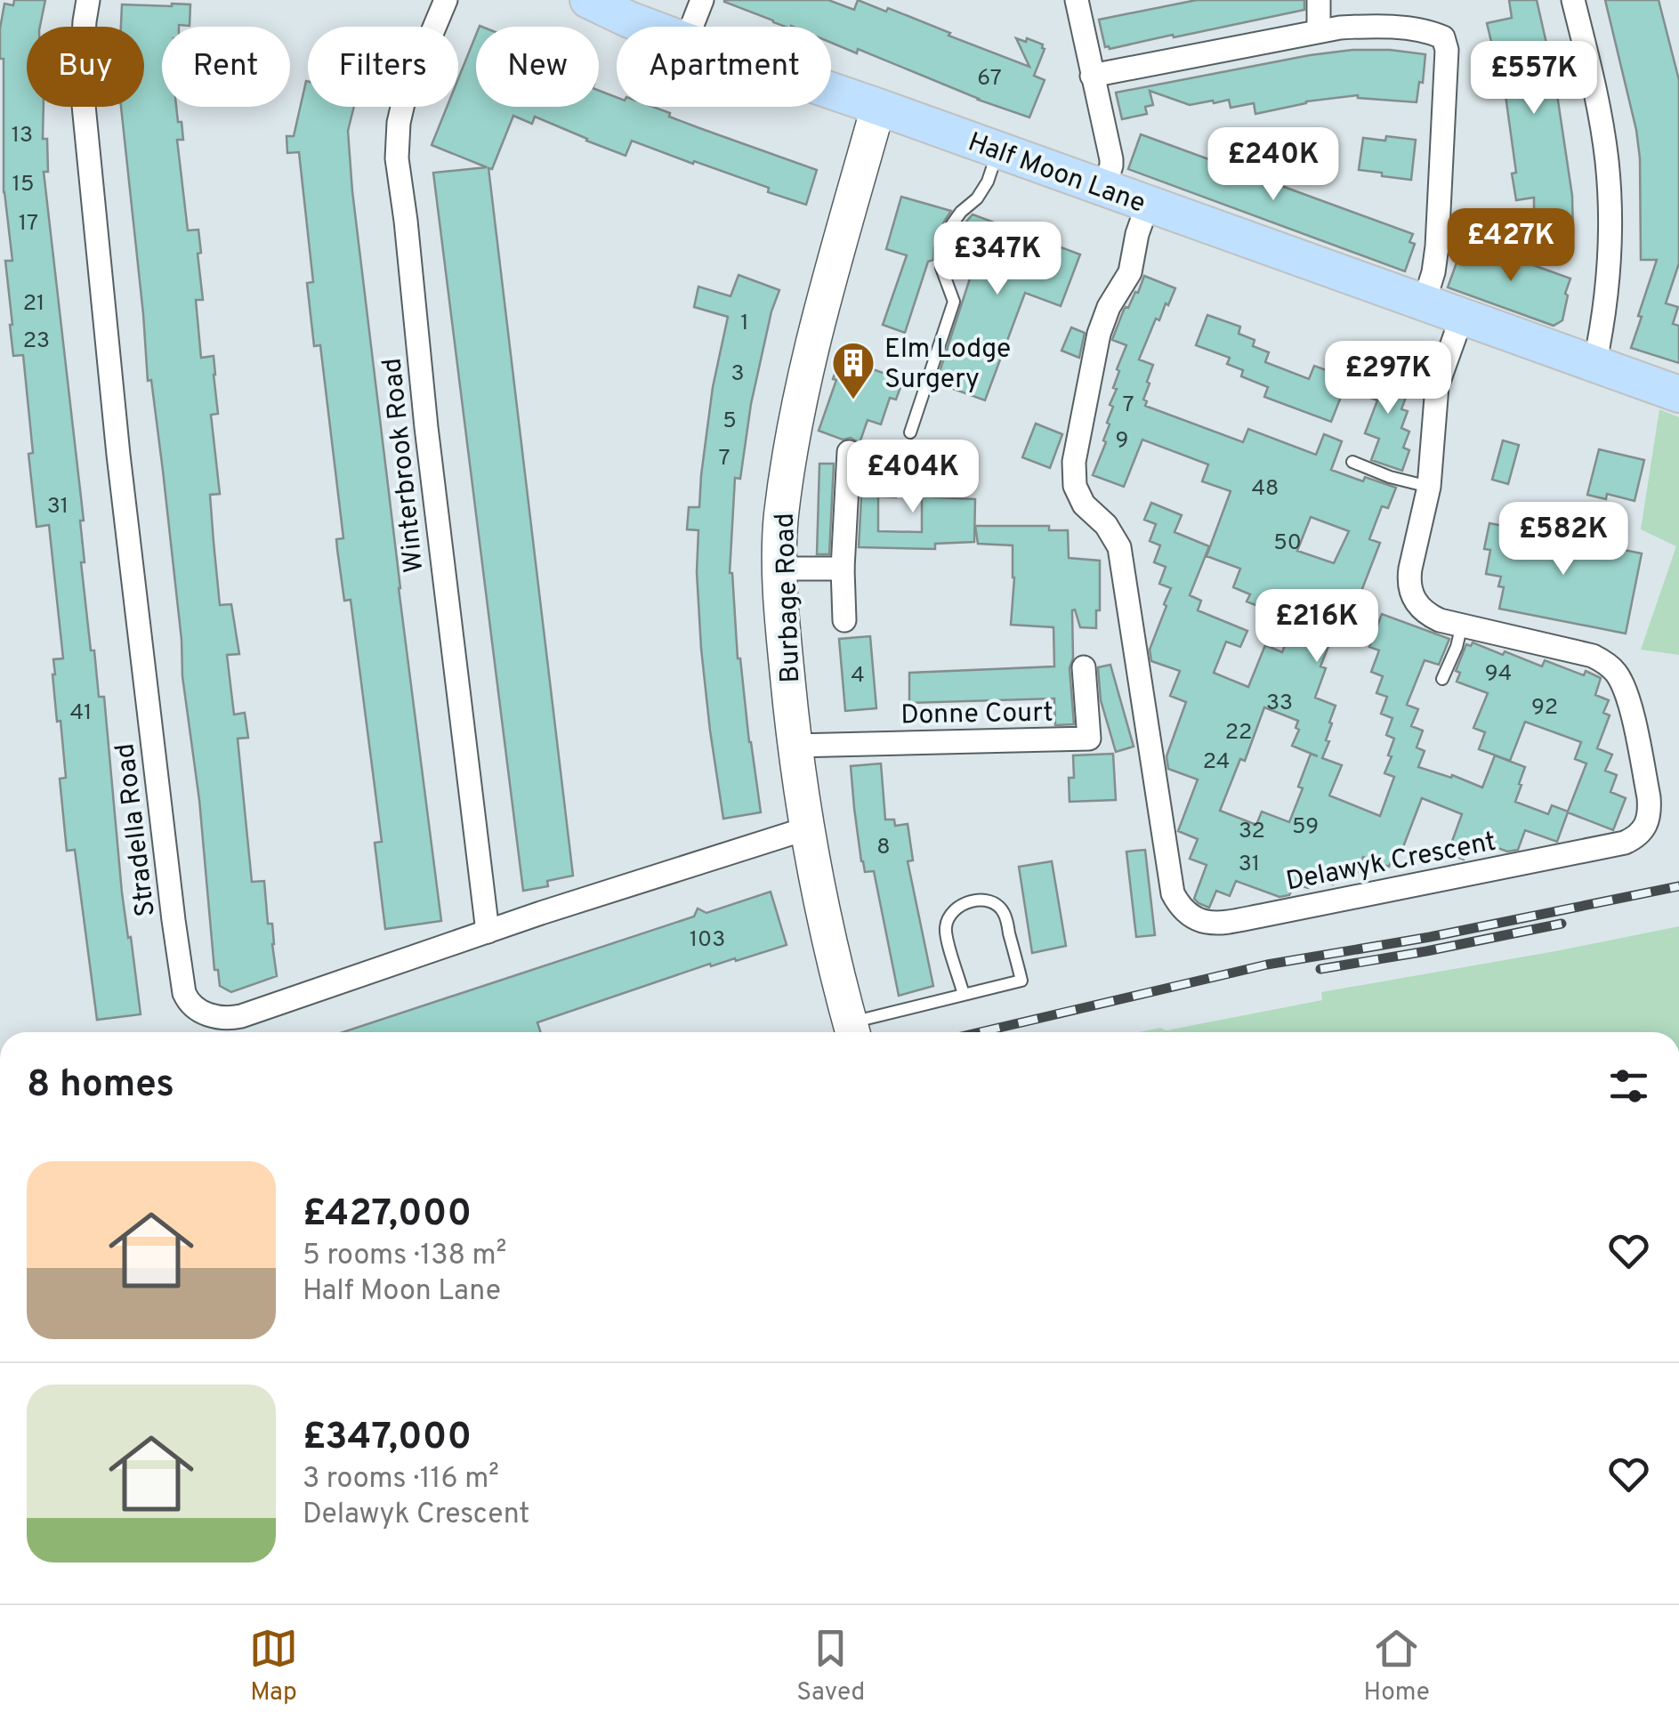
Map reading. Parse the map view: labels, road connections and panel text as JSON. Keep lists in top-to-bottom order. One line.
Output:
{"streets":{"main road":["Half Moon Lane"],"street":["Winterbrook Road","Burbage Road","Donne Court","Stradella Road","Delawyk Crescent"]},"crossings":[["Half Moon Lane","Burbage Road"],["Half Moon Lane","Delawyk Crescent"],["Winterbrook Road","Stradella Road"],["Burbage Road","Donne Court"],["Burbage Road","Stradella Road"]],"places":{"building":["Elm Lodge Surgery"]},"house_numbers":["67","13","15","17","21","1","23","3","7","5","9","7","48","31","50","94","4","33","92","41","22","24","59","32","8","31","103"],"page":{"chip":["Buy","Rent","Filters","New","Apartment"],"price":["£557K","£240K","£427K","£347K","£297K","£404K","£582K","£216K"],"heading":"8 homes","list":[{"name":"£427,000","note":"5 rooms · 138 m² · Half Moon Lane"},{"name":"£347,000","note":"3 rooms · 116 m² · Delawyk Crescent"}],"tabs":["Map","Saved","Home"]}}
